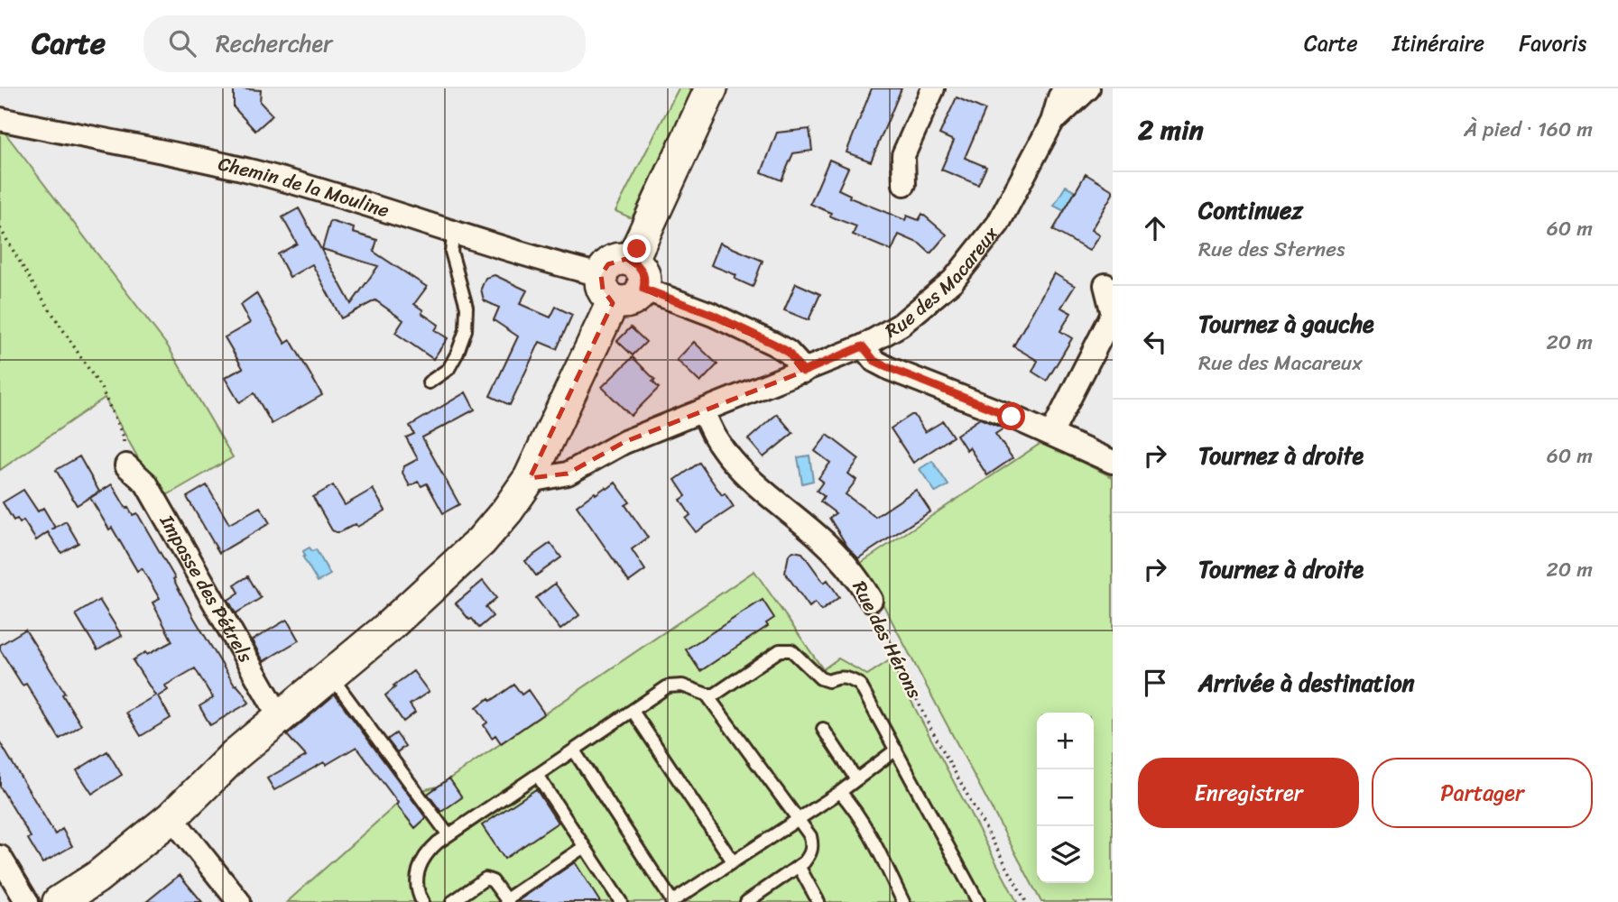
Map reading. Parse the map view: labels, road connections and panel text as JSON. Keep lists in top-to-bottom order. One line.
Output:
{"streets":{"street":["Chemin de la Mouline","Rue des Macareux","Impasse des Pétrels","Rue des Hérons"]},"crossings":[["Rue des Macareux","Rue des Hérons"]],"page":{"header":"Carte","search":"Rechercher","nav":["Carte","Itinéraire","Favoris"],"heading":["2 min","À pied · 160 m"],"list":[["Continuez","Rue des Sternes","60 m"],["Tournez à gauche","Rue des Macareux","20 m"],["Tournez à droite","60 m"],["Tournez à droite","20 m"],"Arrivée à destination"],"map_buttons":["+","−"],"buttons":["Enregistrer","Partager"]}}
